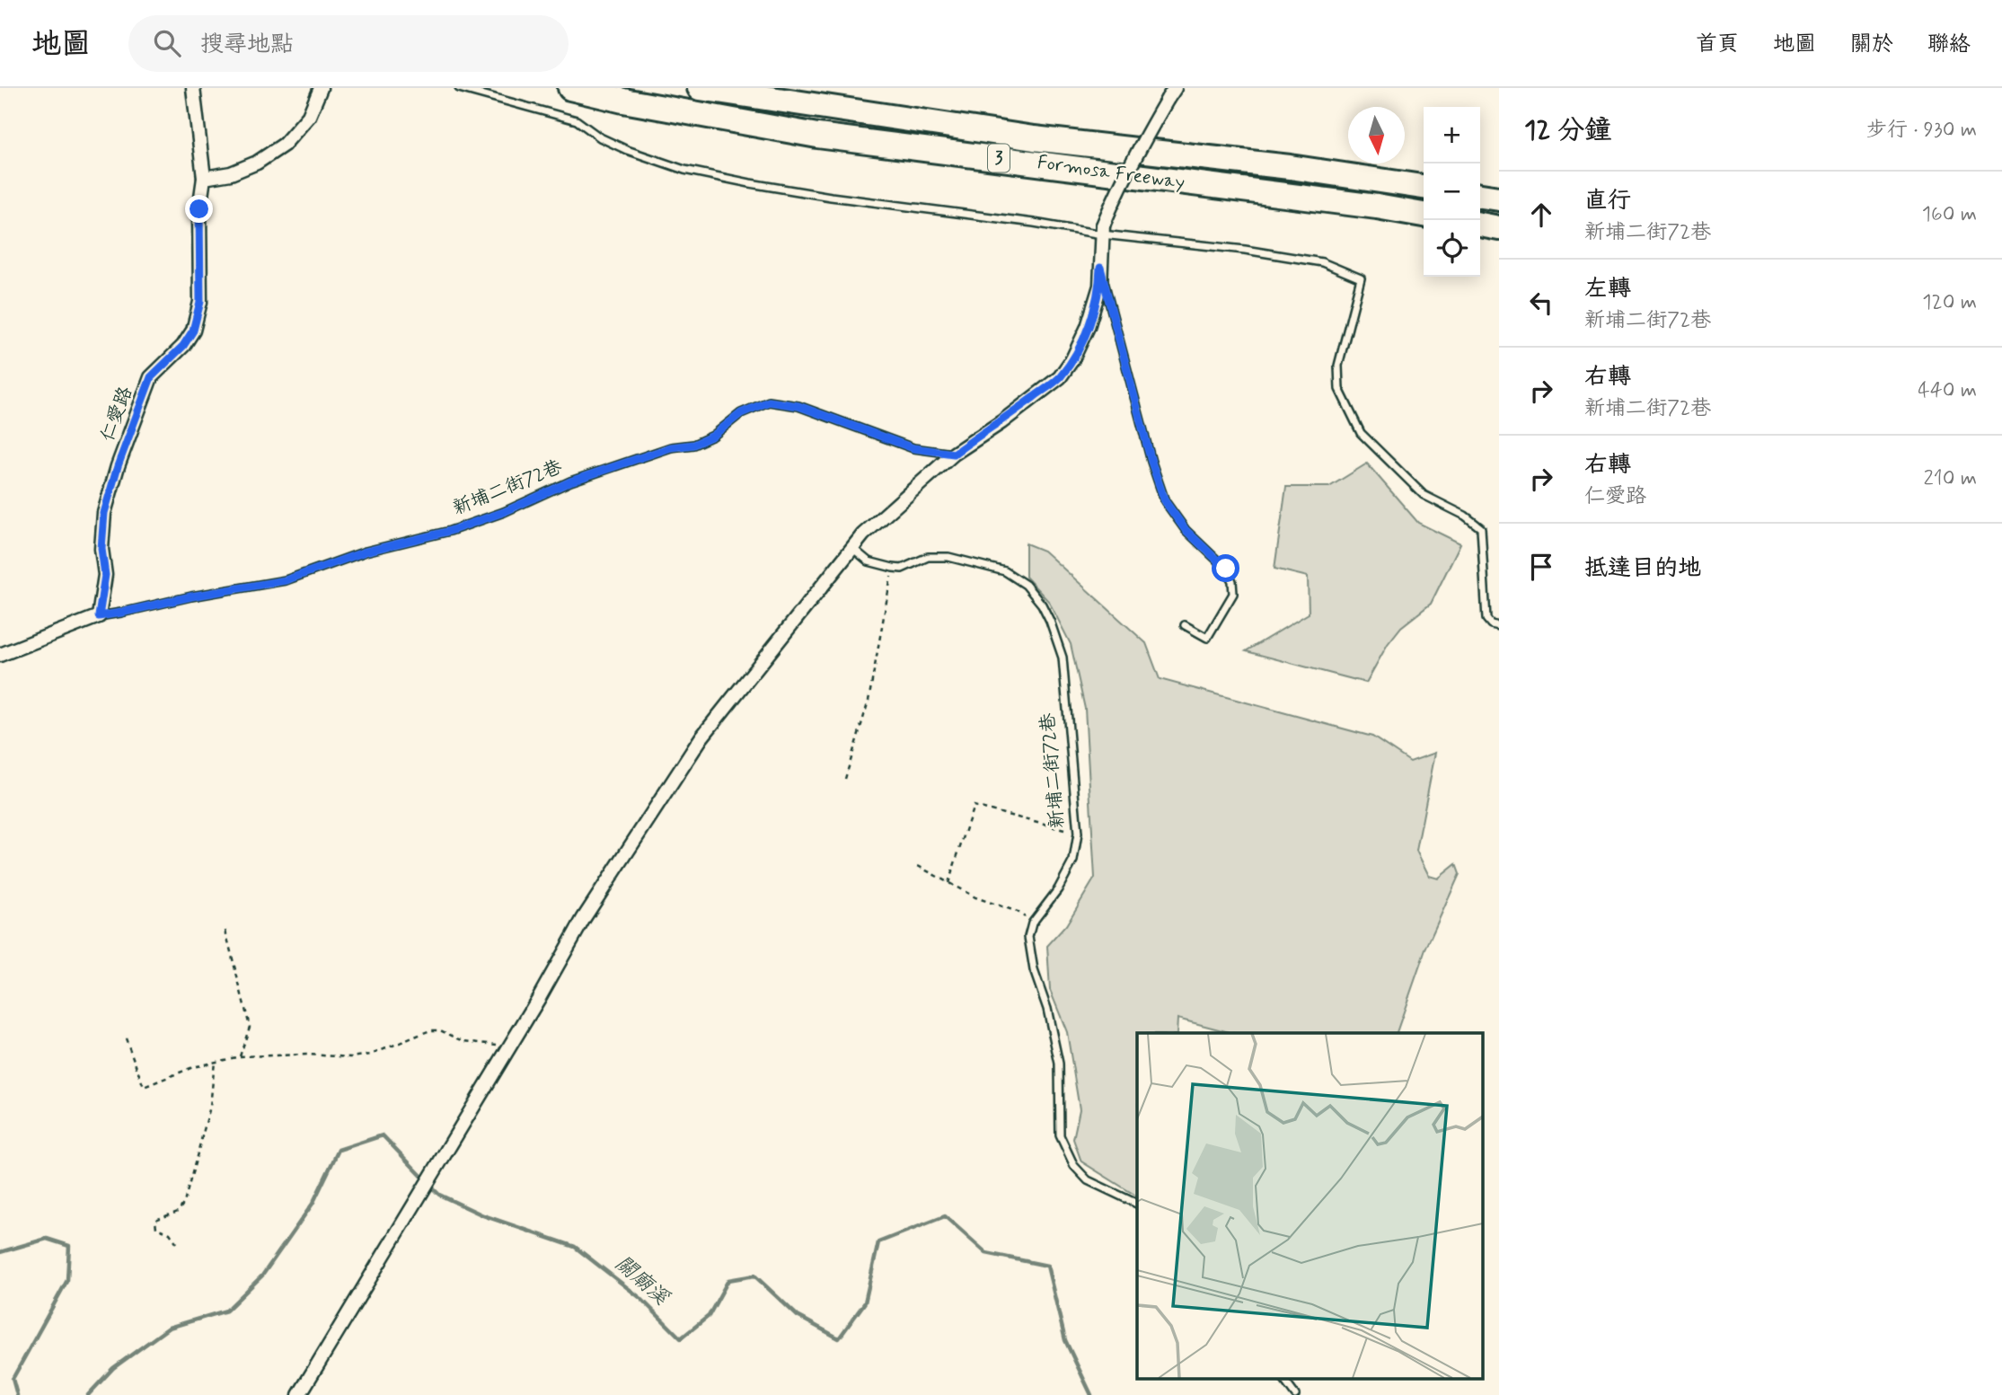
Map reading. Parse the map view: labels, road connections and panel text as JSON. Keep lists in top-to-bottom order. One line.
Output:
{"streets":{"highway":["3","Formosa Freeway"],"street":["仁愛路"],"lane":["新埔二街72巷"]},"crossings":[["仁愛路","新埔二街72巷"]],"water":["關廟溪"],"north":"bottom","page":{"header":"地圖","search":"搜尋地點","nav":["首頁","地圖","關於","聯絡"],"heading":["12 分鐘","步行 · 930 m"],"map_buttons":["+","−"],"list":[["直行","新埔二街72巷","160 m"],["左轉","新埔二街72巷","120 m"],["右轉","新埔二街72巷","440 m"],["右轉","仁愛路","210 m"],"抵達目的地"]}}
